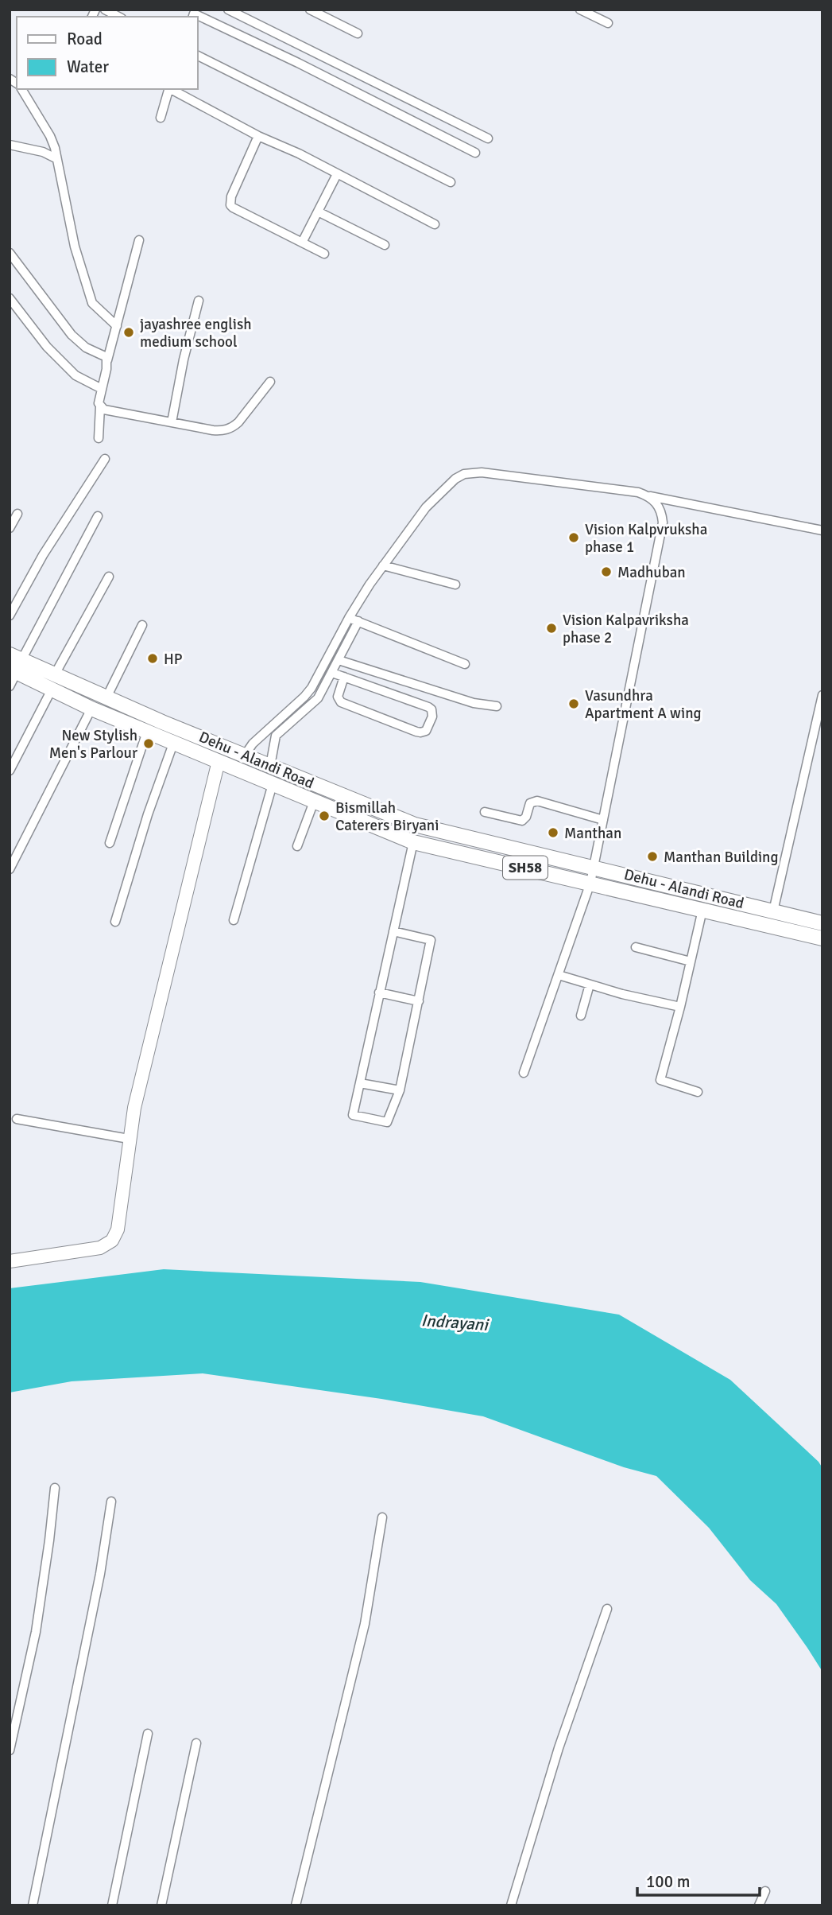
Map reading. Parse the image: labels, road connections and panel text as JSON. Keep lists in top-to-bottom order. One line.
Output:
{"streets":{"main road":["Dehu - Alandi Road","SH58"]},"water":["Indrayani"],"places":["jayashree english medium school","Vision Kalpvruksha phase 1","Madhuban","Vision Kalpavriksha phase 2","HP","Vasundhra Apartment A wing","New Stylish Men's Parlour","Bismillah Caterers Biryani","Manthan","Manthan Building"],"legend":["Road","Water"],"scale_bar":"100 m"}
